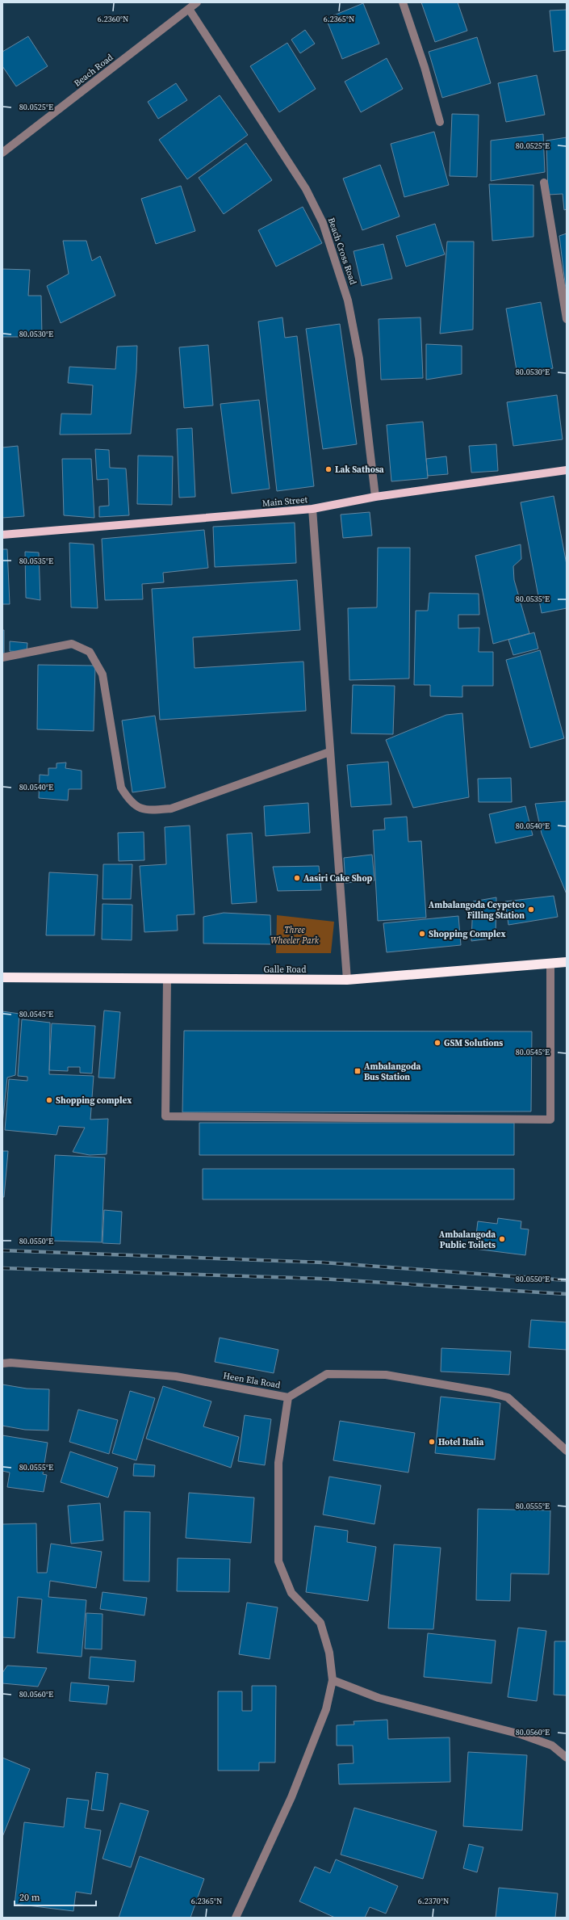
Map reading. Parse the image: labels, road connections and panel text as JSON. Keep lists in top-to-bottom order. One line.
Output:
{"streets":{"highway":["Galle Road"],"main road":["Main Street"],"street":["Beach Road","Beach Cross Road","Heen Ela Road"]},"crossings":[["Beach Road","Beach Cross Road"],["Beach Cross Road","Main Street"]],"parks":["Three Wheeler Park"],"places":{"other":["Lak Sathosa","Aasiri Cake Shop","Ambalangoda Ceypetco Filling Station","Shopping Complex","GSM Solutions","Shopping complex","Ambalangoda Public Toilets","Hotel Italia"],"transit":["Ambalangoda Bus Station"]},"scale_bar":"20 m","coordinates":["6.2360°N","6.2365°N","80.0525°E","80.0530°E","80.0535°E","80.0540°E","80.0545°E","80.0550°E","80.0555°E","80.0560°E","6.2370°N"]}
